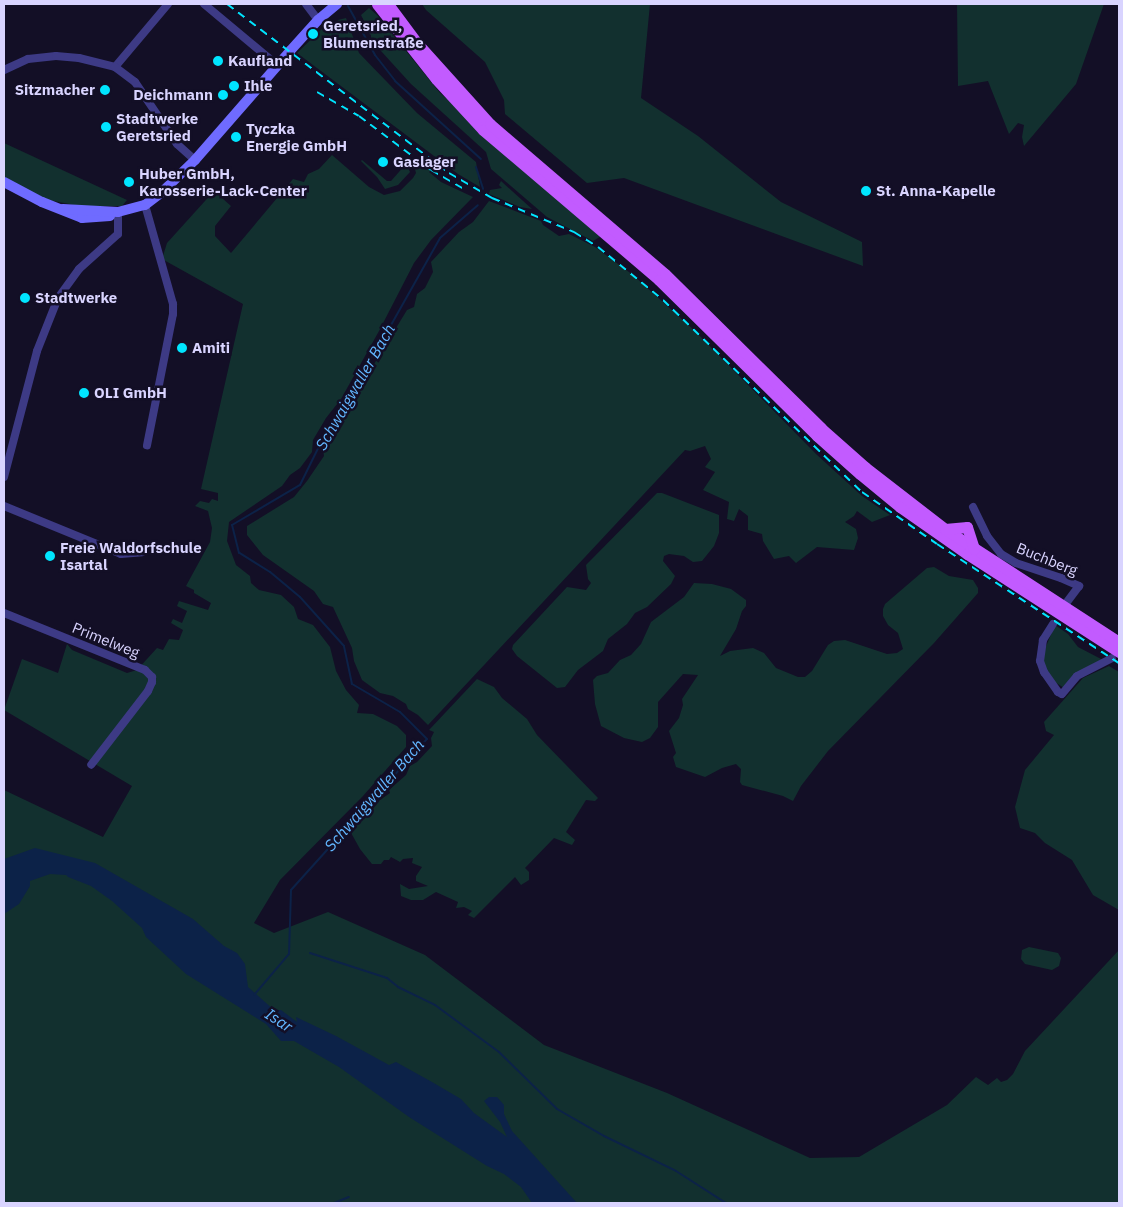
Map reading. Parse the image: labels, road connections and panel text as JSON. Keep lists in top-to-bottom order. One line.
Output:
{"streets":{"street":["Buchberg","Primelweg"]},"water":["Schwaigwaller Bach","Isar"],"places":["Geretsried, Blumenstraße","Kaufland","Ihle","Sitzmacher","Deichmann","Stadtwerke Geretsried","Tyczka Energie GmbH","Gaslager","Huber GmbH, Karosserie-Lack-Center","St. Anna-Kapelle","Stadtwerke","Amiti","OLI GmbH","Freie Waldorfschule Isartal"]}
